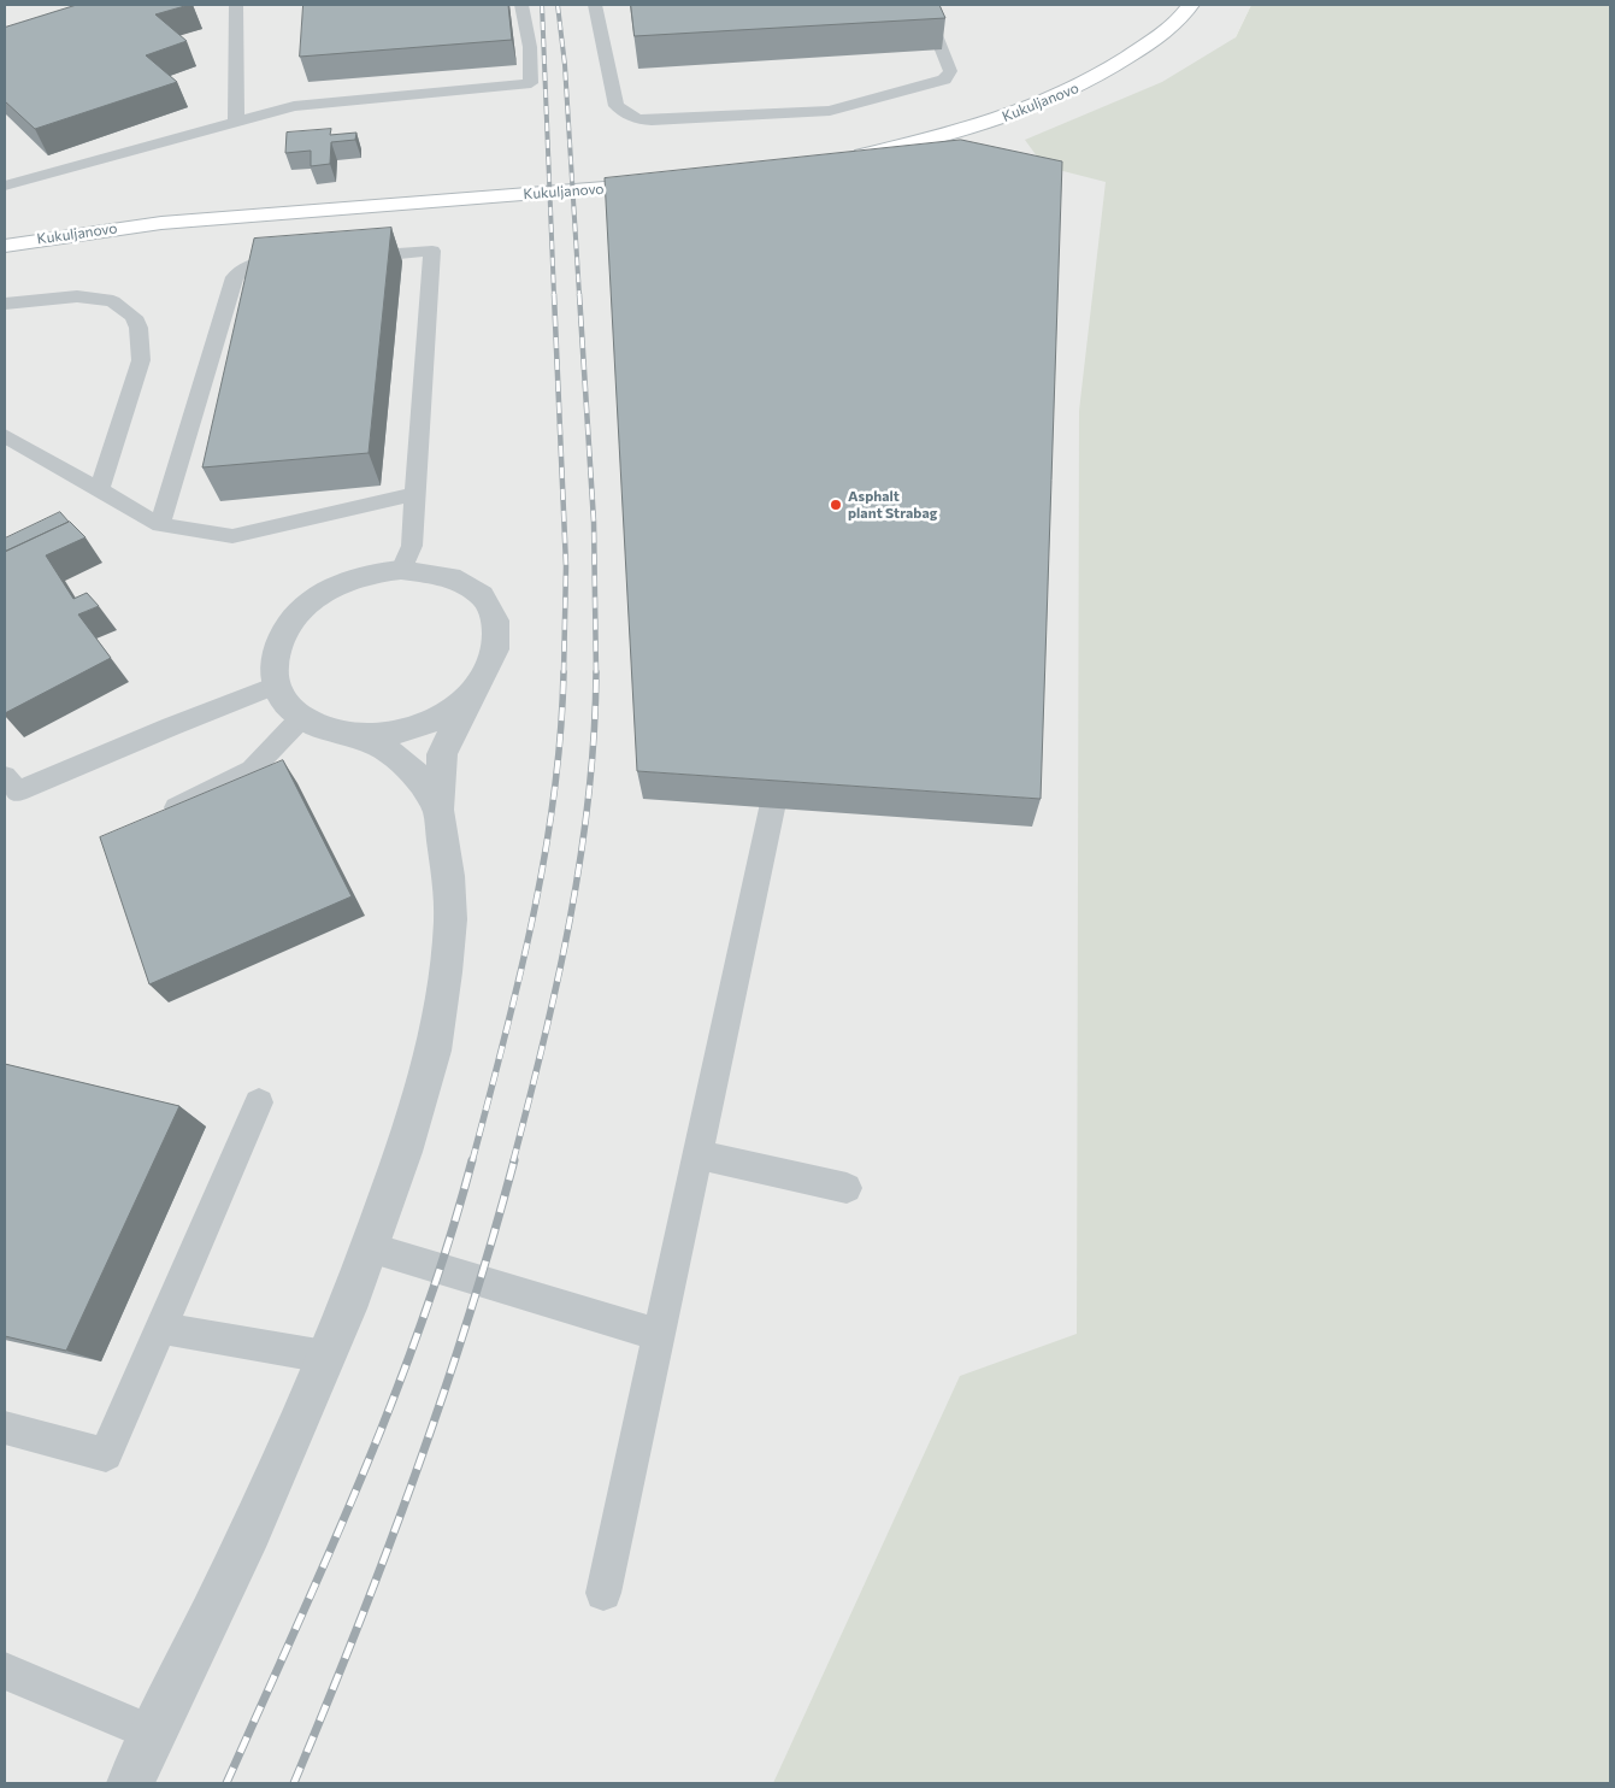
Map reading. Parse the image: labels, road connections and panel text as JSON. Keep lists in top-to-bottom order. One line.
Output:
{"streets":{"main road":["Kukuljanovo"]},"places":["Asphalt plant Strabag"]}
